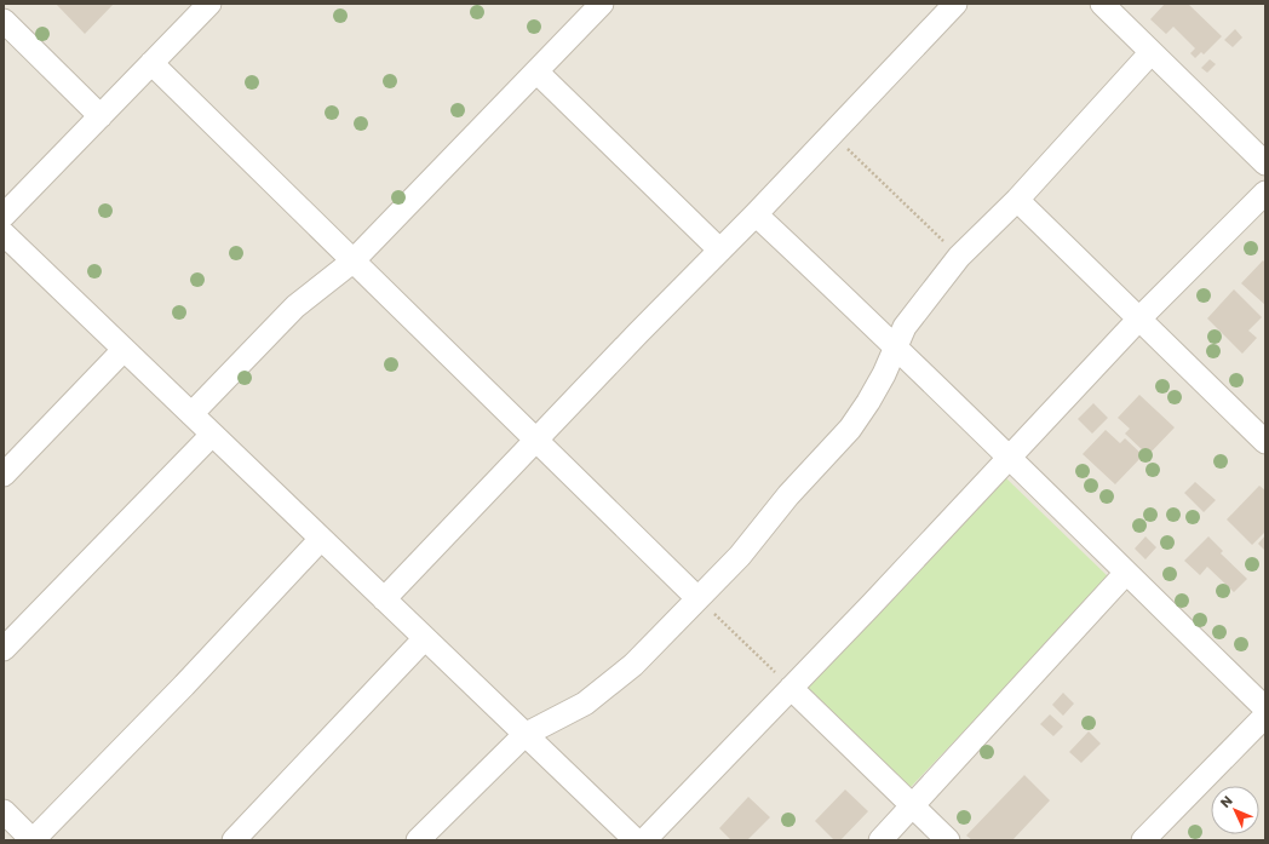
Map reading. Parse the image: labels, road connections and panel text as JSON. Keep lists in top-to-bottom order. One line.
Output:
{"north":"top left"}
